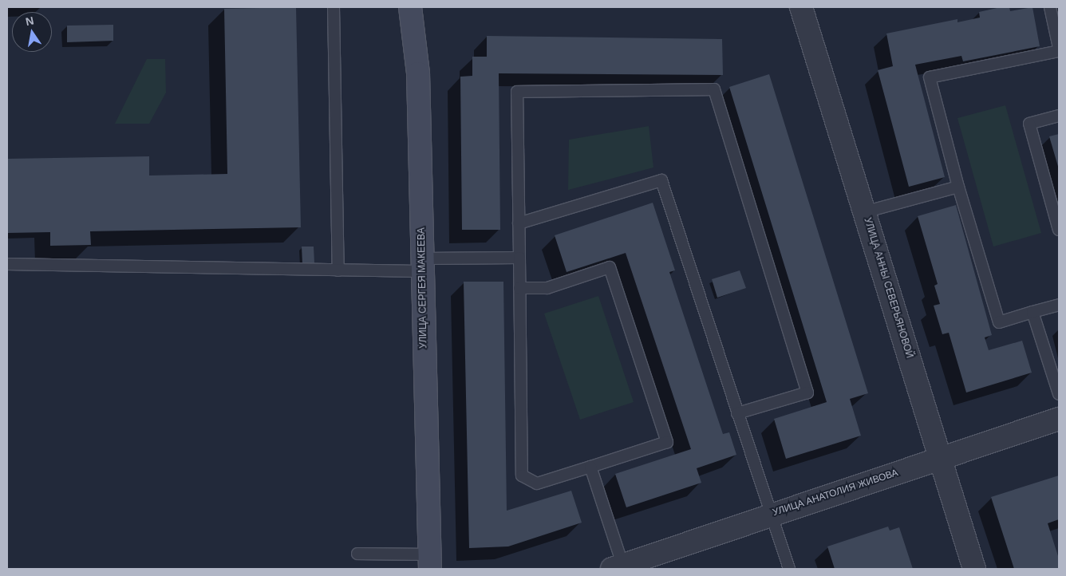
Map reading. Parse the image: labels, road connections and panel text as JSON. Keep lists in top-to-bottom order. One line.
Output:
{"streets":{"street":["УЛИЦА СЕРГЕЯ МАКЕЕВА","УЛИЦА АННЫ СЕВЕРЬЯНОВОЙ","УЛИЦА АНАТОЛИЯ ЖИВОВА"]},"crossings":[["УЛИЦА АННЫ СЕВЕРЬЯНОВОЙ","УЛИЦА АНАТОЛИЯ ЖИВОВА"]],"north":"top"}
